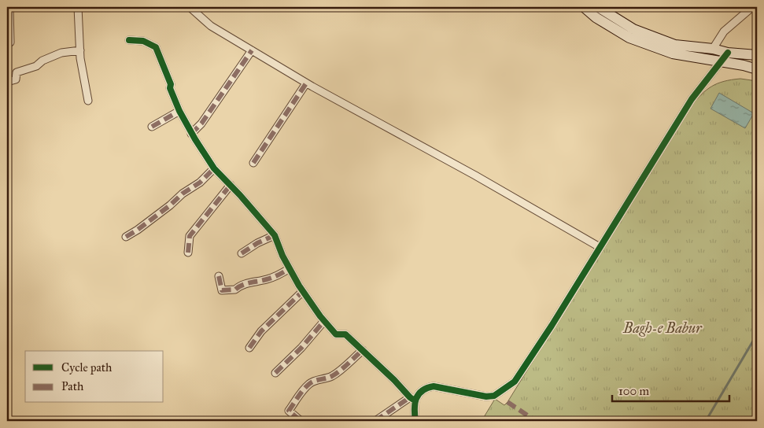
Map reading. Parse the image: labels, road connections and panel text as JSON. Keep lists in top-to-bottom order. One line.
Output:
{"parks":["Bagh-e Babur"],"legend":["Cycle path","Path"],"scale_bar":"100 m"}
